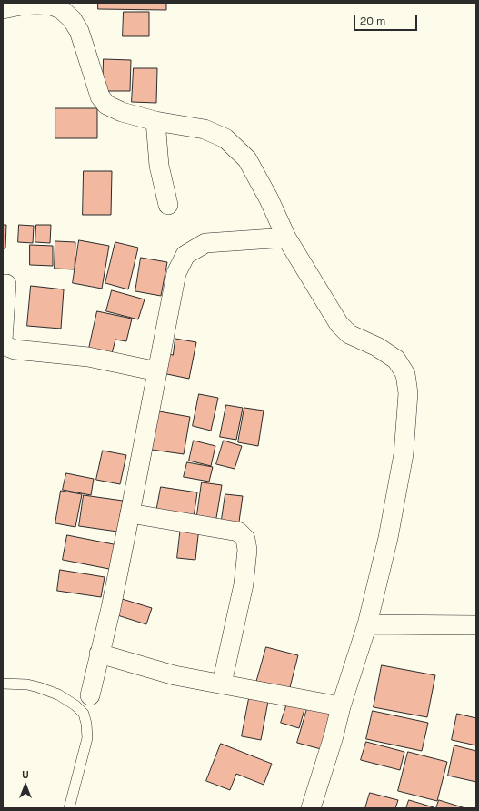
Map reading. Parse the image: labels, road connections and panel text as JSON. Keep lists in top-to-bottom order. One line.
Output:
{"scale_bar":"20 m","north":"top"}
